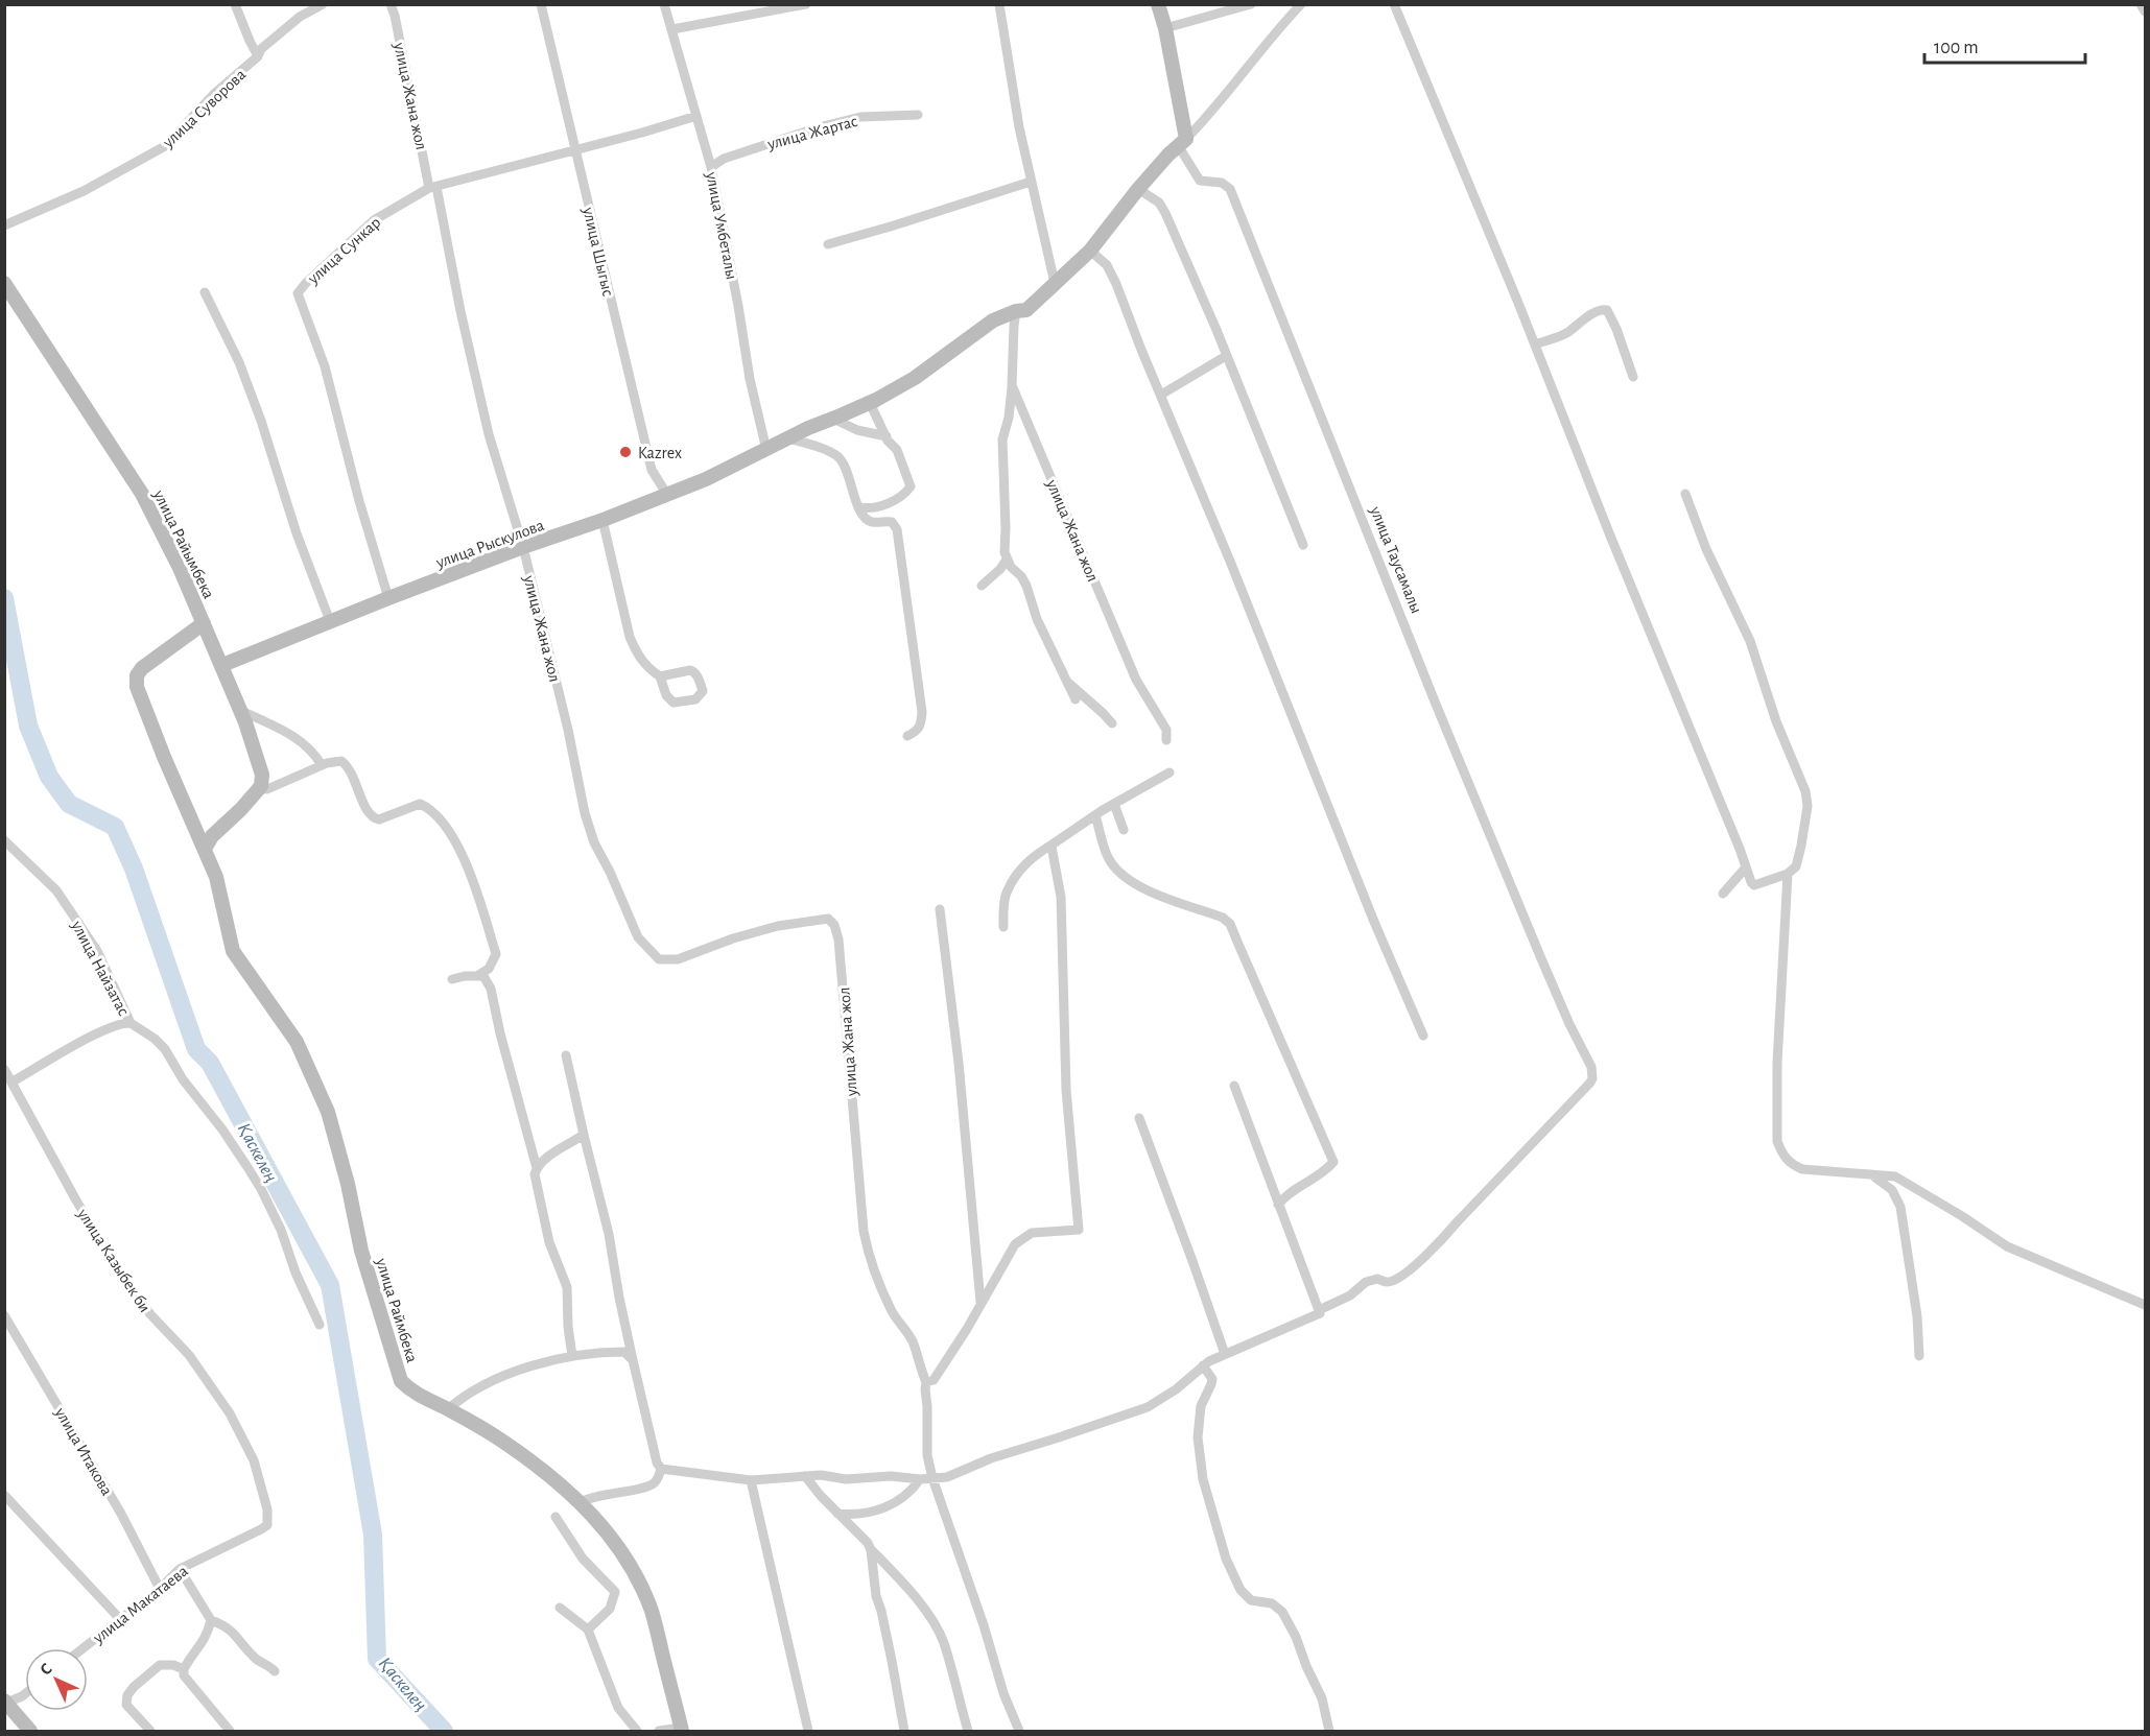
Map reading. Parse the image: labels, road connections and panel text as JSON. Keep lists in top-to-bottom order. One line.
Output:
{"streets":{"street":["улица Жана жол","улица Суворова","улица Жартас","улица Умбеталы","улица Сункар","улица Шыгыс","улица Рыскулова","улица Райымбека","улица Таусамалы","улица Найзатас","улица Казыбек би","улица Раймбека","улица Итакова","улица Макатаева"]},"crossings":[["улица Жана жол","улица Сункар"],["улица Жана жол","улица Рыскулова"],["улица Жартас","улица Умбеталы"],["улица Умбеталы","улица Сункар"],["улица Умбеталы","улица Рыскулова"],["улица Сункар","улица Шыгыс"],["улица Сункар","улица Рыскулова"],["улица Шыгыс","улица Рыскулова"],["улица Рыскулова","улица Таусамалы"],["улица Райымбека","улица Раймбека"],["улица Казыбек би","улица Макатаева"],["улица Итакова","улица Макатаева"]],"water":["Қаскелең"],"places":["Kazrex"],"scale_bar":"100 m","north":"top left"}
